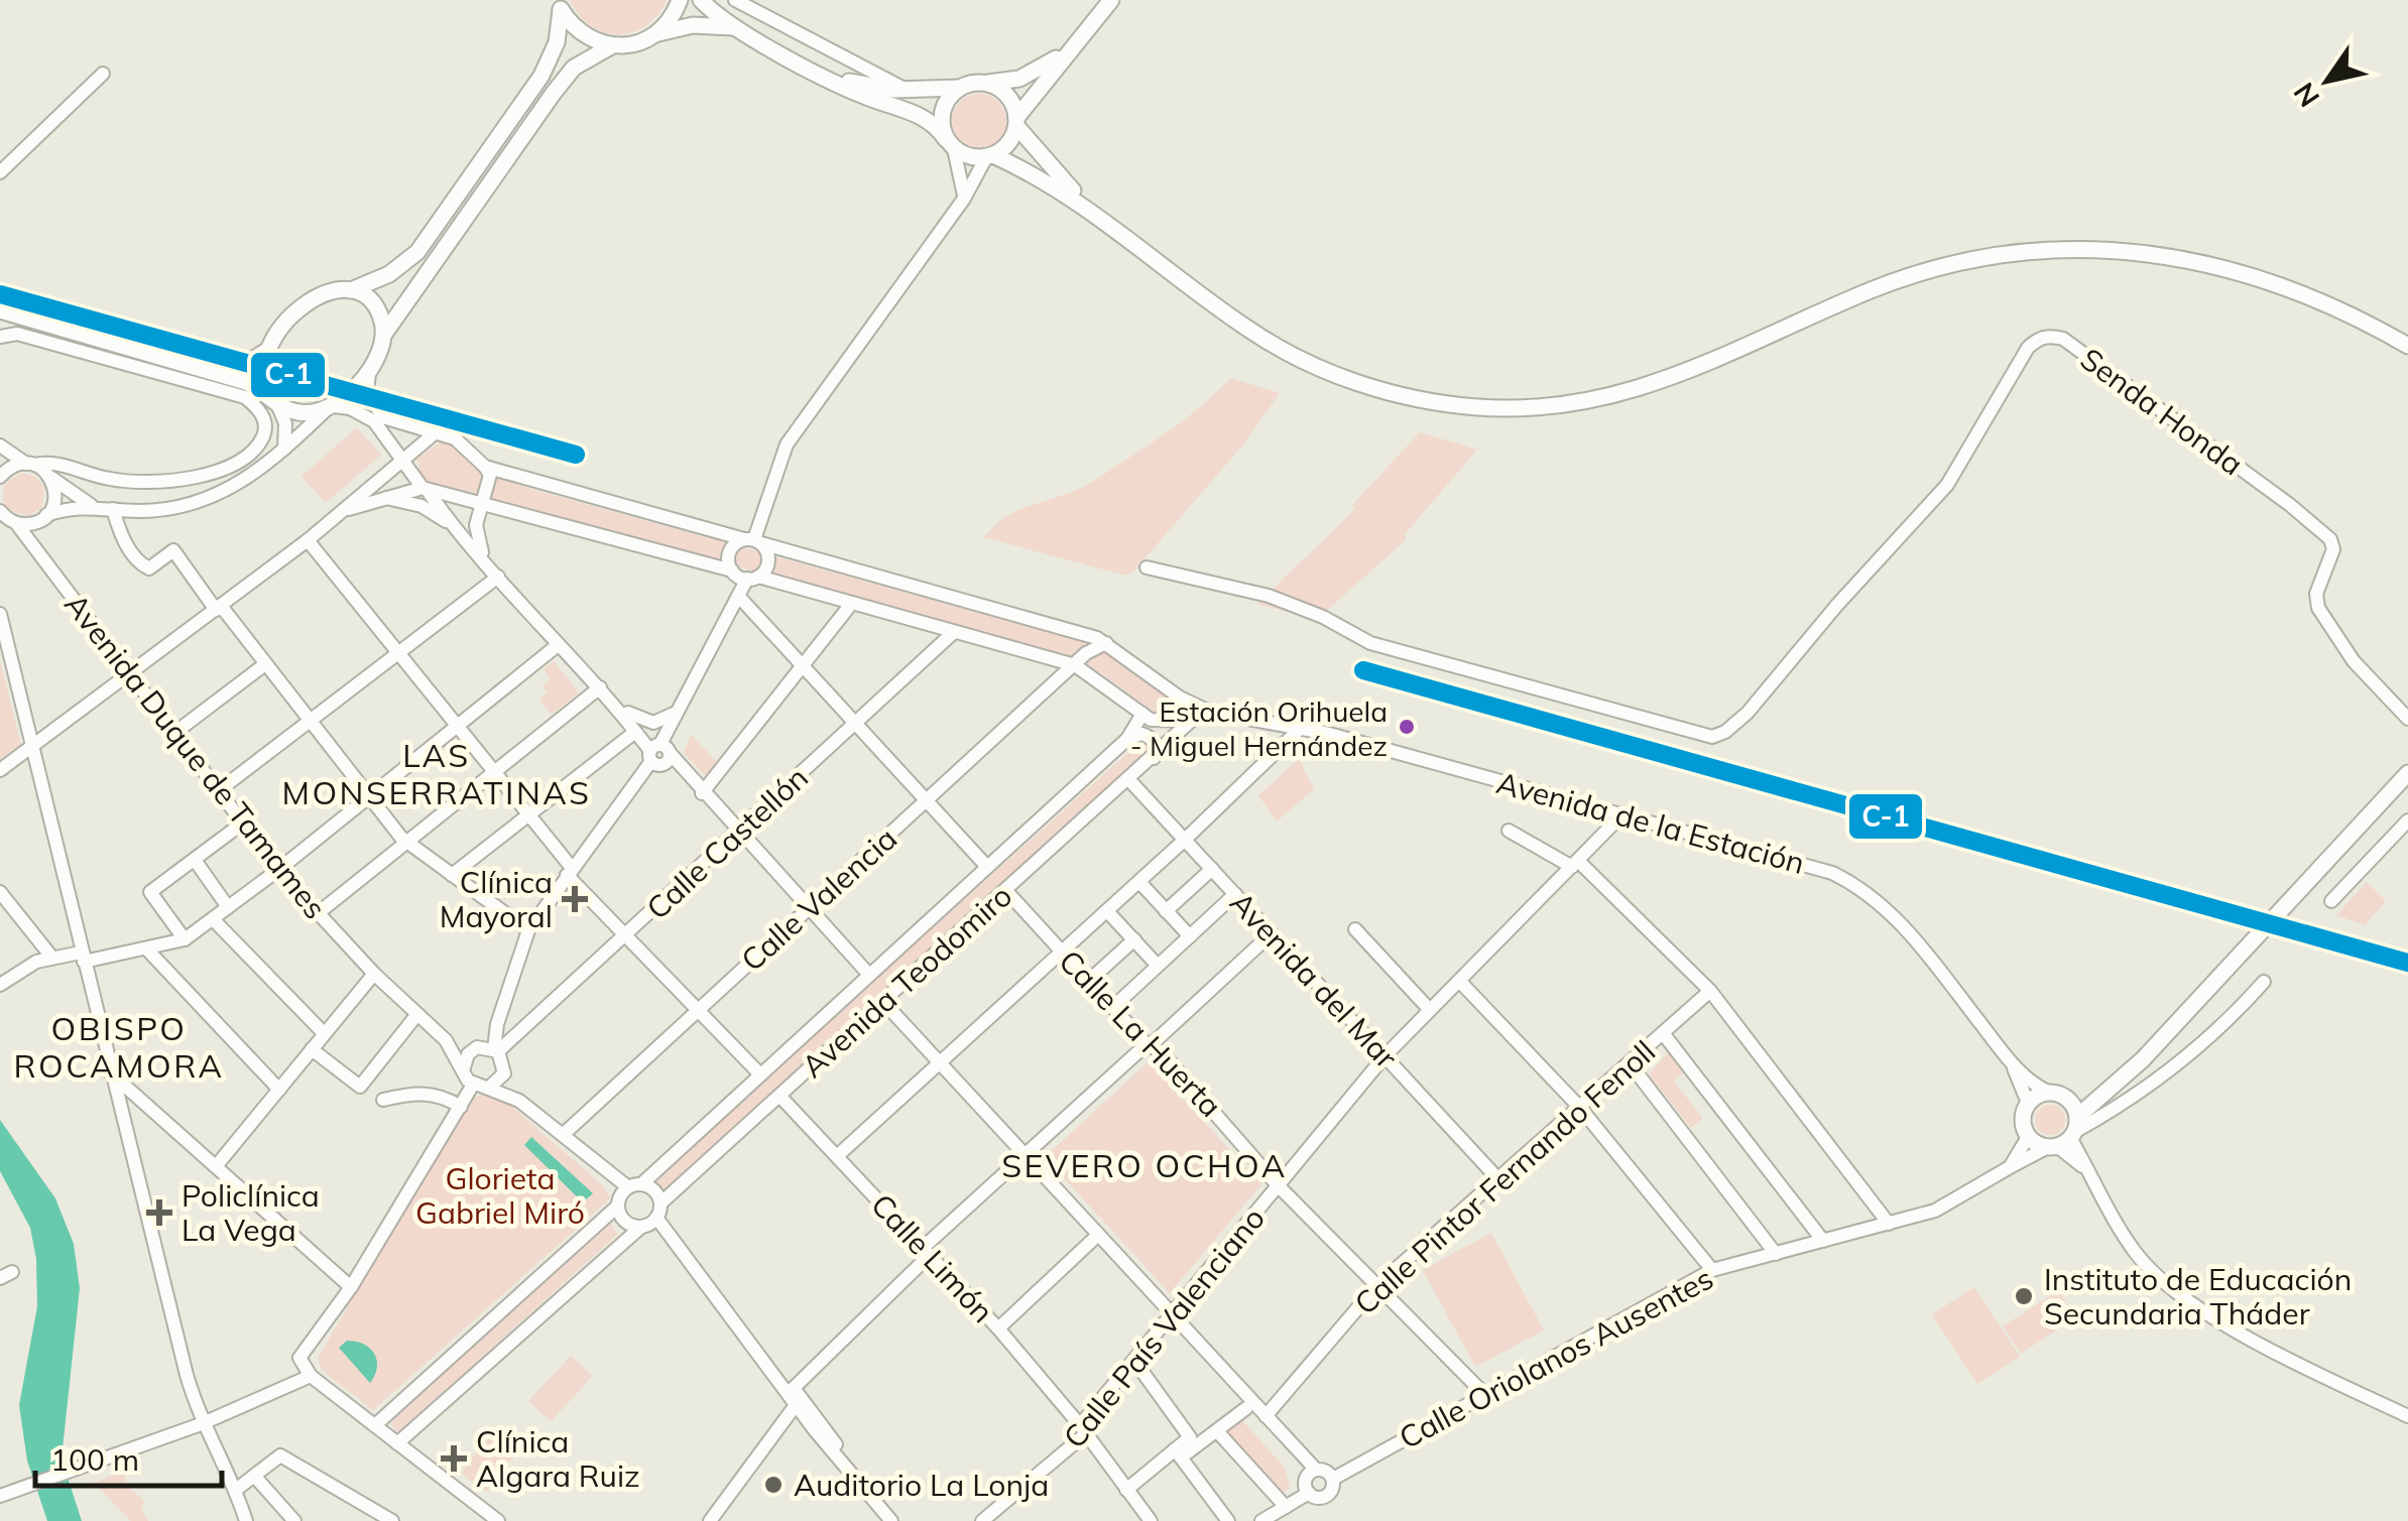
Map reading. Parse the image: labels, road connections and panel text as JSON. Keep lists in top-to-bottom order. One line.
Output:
{"streets":{"street":["Senda Honda","Avenida Duque de Tamames","Avenida de la Estación","Calle Castellón","Calle Valencia","Avenida del Mar","Avenida Teodomiro","Calle La Huerta","Calle Pintor Fernando Fenoll","Calle Limón","Calle País Valenciano","Calle Oriolanos Ausentes"]},"crossings":[["Avenida Duque de Tamames","Calle Castellón"],["Avenida de la Estación","Calle Valencia"],["Avenida de la Estación","Avenida Teodomiro"],["Avenida de la Estación","Calle País Valenciano"],["Avenida del Mar","Avenida Teodomiro"],["Avenida del Mar","Calle Pintor Fernando Fenoll"],["Avenida del Mar","Calle País Valenciano"],["Avenida Teodomiro","Calle La Huerta"],["Avenida Teodomiro","Calle Limón"],["Calle La Huerta","Calle Pintor Fernando Fenoll"],["Calle La Huerta","Calle País Valenciano"],["Calle La Huerta","Calle Oriolanos Ausentes"],["Calle Limón","Calle País Valenciano"]],"districts":["LAS MONSERRATINAS","OBISPO ROCAMORA","SEVERO OCHOA"],"parks":["Glorieta Gabriel Miró"],"places":{"other":["Estación Orihuela - Miguel Hernández","Instituto de Educación Secundaria Tháder","Auditorio La Lonja"],"health":["Clínica Mayoral","Policlínica La Vega","Clínica Algara Ruiz"]},"lines":["transit line C-1"],"scale_bar":"100 m","north":"bottom left"}
